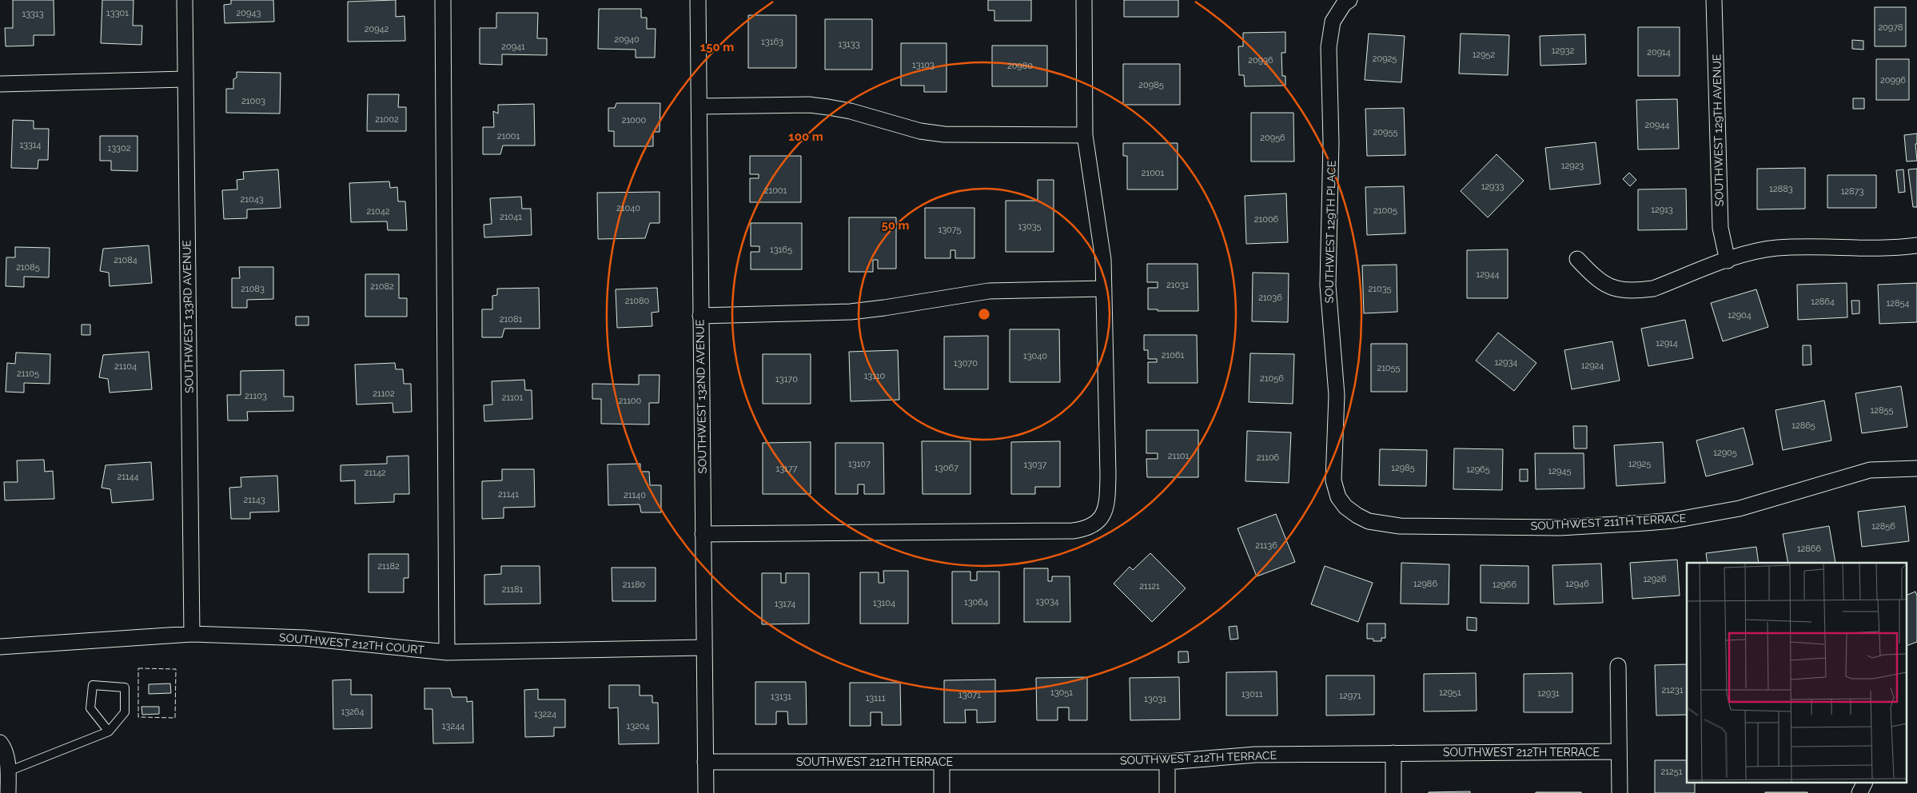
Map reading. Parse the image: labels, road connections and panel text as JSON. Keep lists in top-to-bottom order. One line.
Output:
{"streets":{"street":["SOUTHWEST 129TH AVENUE","SOUTHWEST 129TH PLACE","SOUTHWEST 133RD AVENUE","SOUTHWEST 132ND AVENUE","SOUTHWEST 211TH TERRACE","SOUTHWEST 212TH COURT","SOUTHWEST 212TH TERRACE"]},"crossings":[["SOUTHWEST 129TH PLACE","SOUTHWEST 211TH TERRACE"],["SOUTHWEST 133RD AVENUE","SOUTHWEST 212TH COURT"],["SOUTHWEST 132ND AVENUE","SOUTHWEST 212TH COURT"],["SOUTHWEST 132ND AVENUE","SOUTHWEST 212TH TERRACE"]],"house_numbers":["13301","20943","13313","20978","20942","20940","13163","13133","20941","12932","20914","12952","20925","20936","13103","20980","20996","20985","21003","21002","21000","20944","20955","21001","20956","13314","13302","12923","21001","12933","12883","21001","12873","21043","21040","12913","21005","21042","21041","21006","13035","13075","13165","21084","21085","12944","21031","21082","21083","21035","21036","21080","12864","12854","12904","21081","12914","21061","13040","12934","13070","12924","21104","21055","21105","13110","21056","13170","21102","21103","21101","21100","12855","12865","12905","21101","21106","13107","12925","13037","13067","12985","13177","12965","12945","21142","21144","21141","21140","21143","12856","21136","12866","21182","12926","12986","12946","21180","12966","21121","21181","13034","13064","13104","13174","21231","13051","12951","12931","13011","13071","12971","13131","13111","13031","13264","13224","13244","13204","21251"],"rings":["150 m","100 m","50 m"]}
